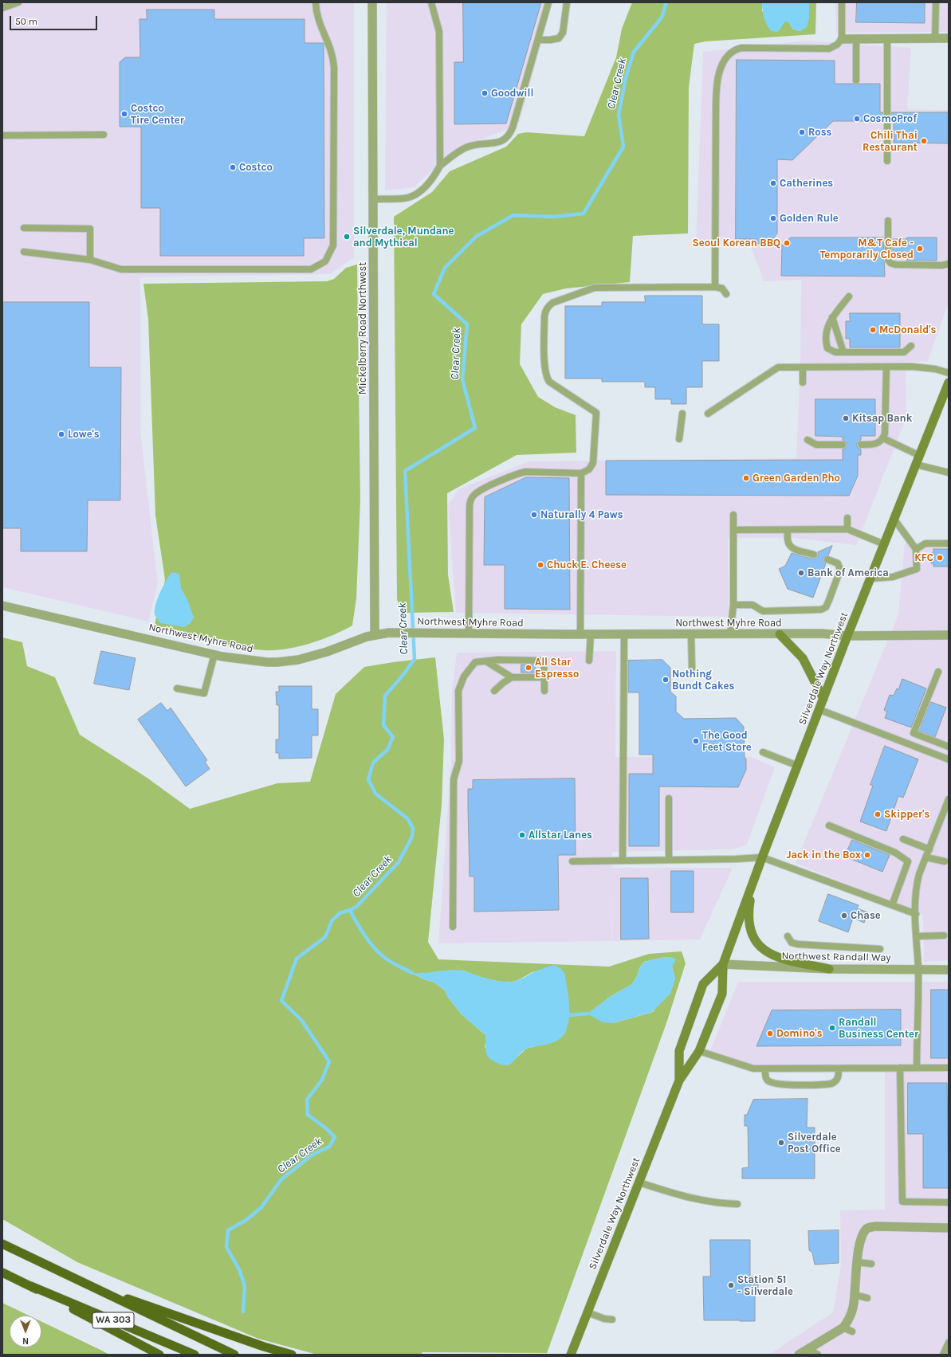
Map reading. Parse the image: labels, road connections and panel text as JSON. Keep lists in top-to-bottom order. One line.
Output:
{"streets":{"highway":["WA 303"],"main road":["Silverdale Way Northwest"],"street":["Mickelberry Road Northwest","Northwest Myhre Road","Northwest Randall Way"]},"crossings":[["Mickelberry Road Northwest","Northwest Myhre Road"],["Northwest Myhre Road","Silverdale Way Northwest"],["Silverdale Way Northwest","Northwest Randall Way"]],"water":["Clear Creek"],"places":["Goodwill","Costco Tire Center","CosmoProf","Ross","Chili Thai Restaurant","Costco","Catherines","Golden Rule","Silverdale, Mundane and Mythical","Seoul Korean BBQ","M&T Cafe - Temporarily Closed","McDonald's","Kitsap Bank","Lowe's","Green Garden Pho","Naturally 4 Paws","KFC","Chuck E. Cheese","Bank of America","All Star Espresso","Nothing Bundt Cakes","The Good Feet Store","Skipper's","Allstar Lanes","Jack in the Box","Chase","Randall Business Center","Domino's","Silverdale Post Office","Station 51 - Silverdale"],"scale_bar":"50 m","north":"bottom"}
